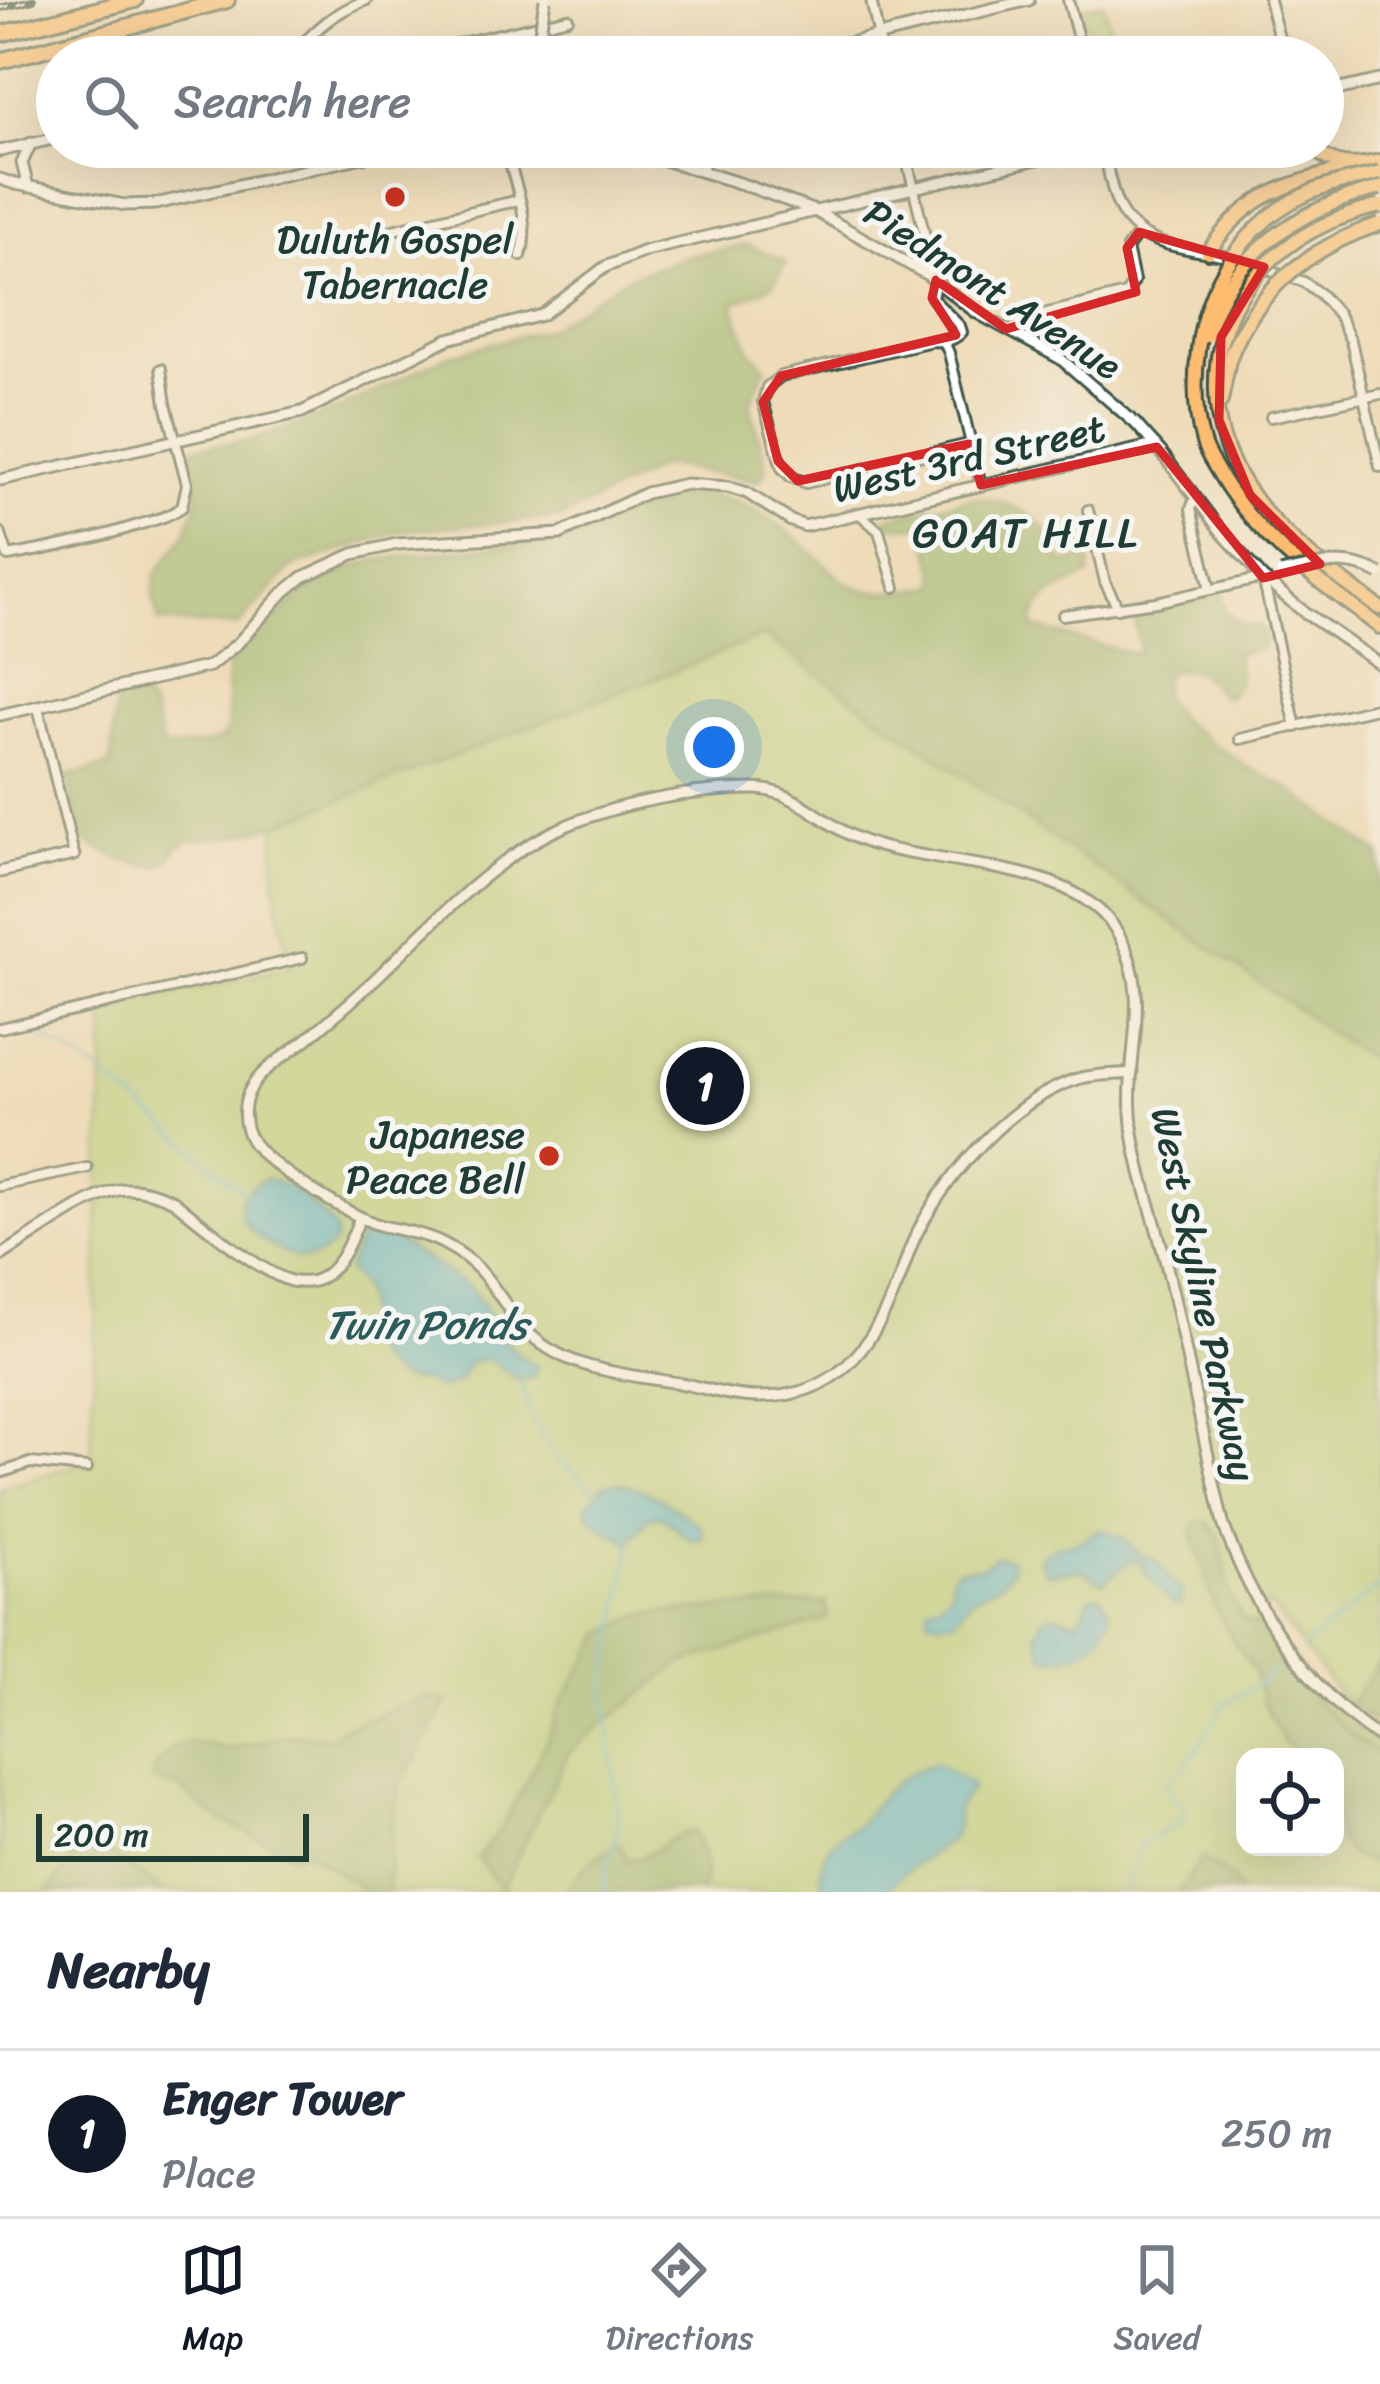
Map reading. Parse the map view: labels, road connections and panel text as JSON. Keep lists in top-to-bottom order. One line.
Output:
{"streets":{"street":["Piedmont Avenue","West 3rd Street","West Skyline Parkway"]},"crossings":[["Piedmont Avenue","West 3rd Street"]],"districts":["GOAT HILL"],"water":["Twin Ponds"],"places":["Duluth Gospel Tabernacle","Japanese Peace Bell"],"scale_bar":"200 m","page":{"search":"Search here","pins":"1","scale":"200 m","heading":"Nearby","list":[{"mark":"1","name":"Enger Tower","note":"Place","value":"250 m"}],"nav":["Map","Directions","Saved"]}}
